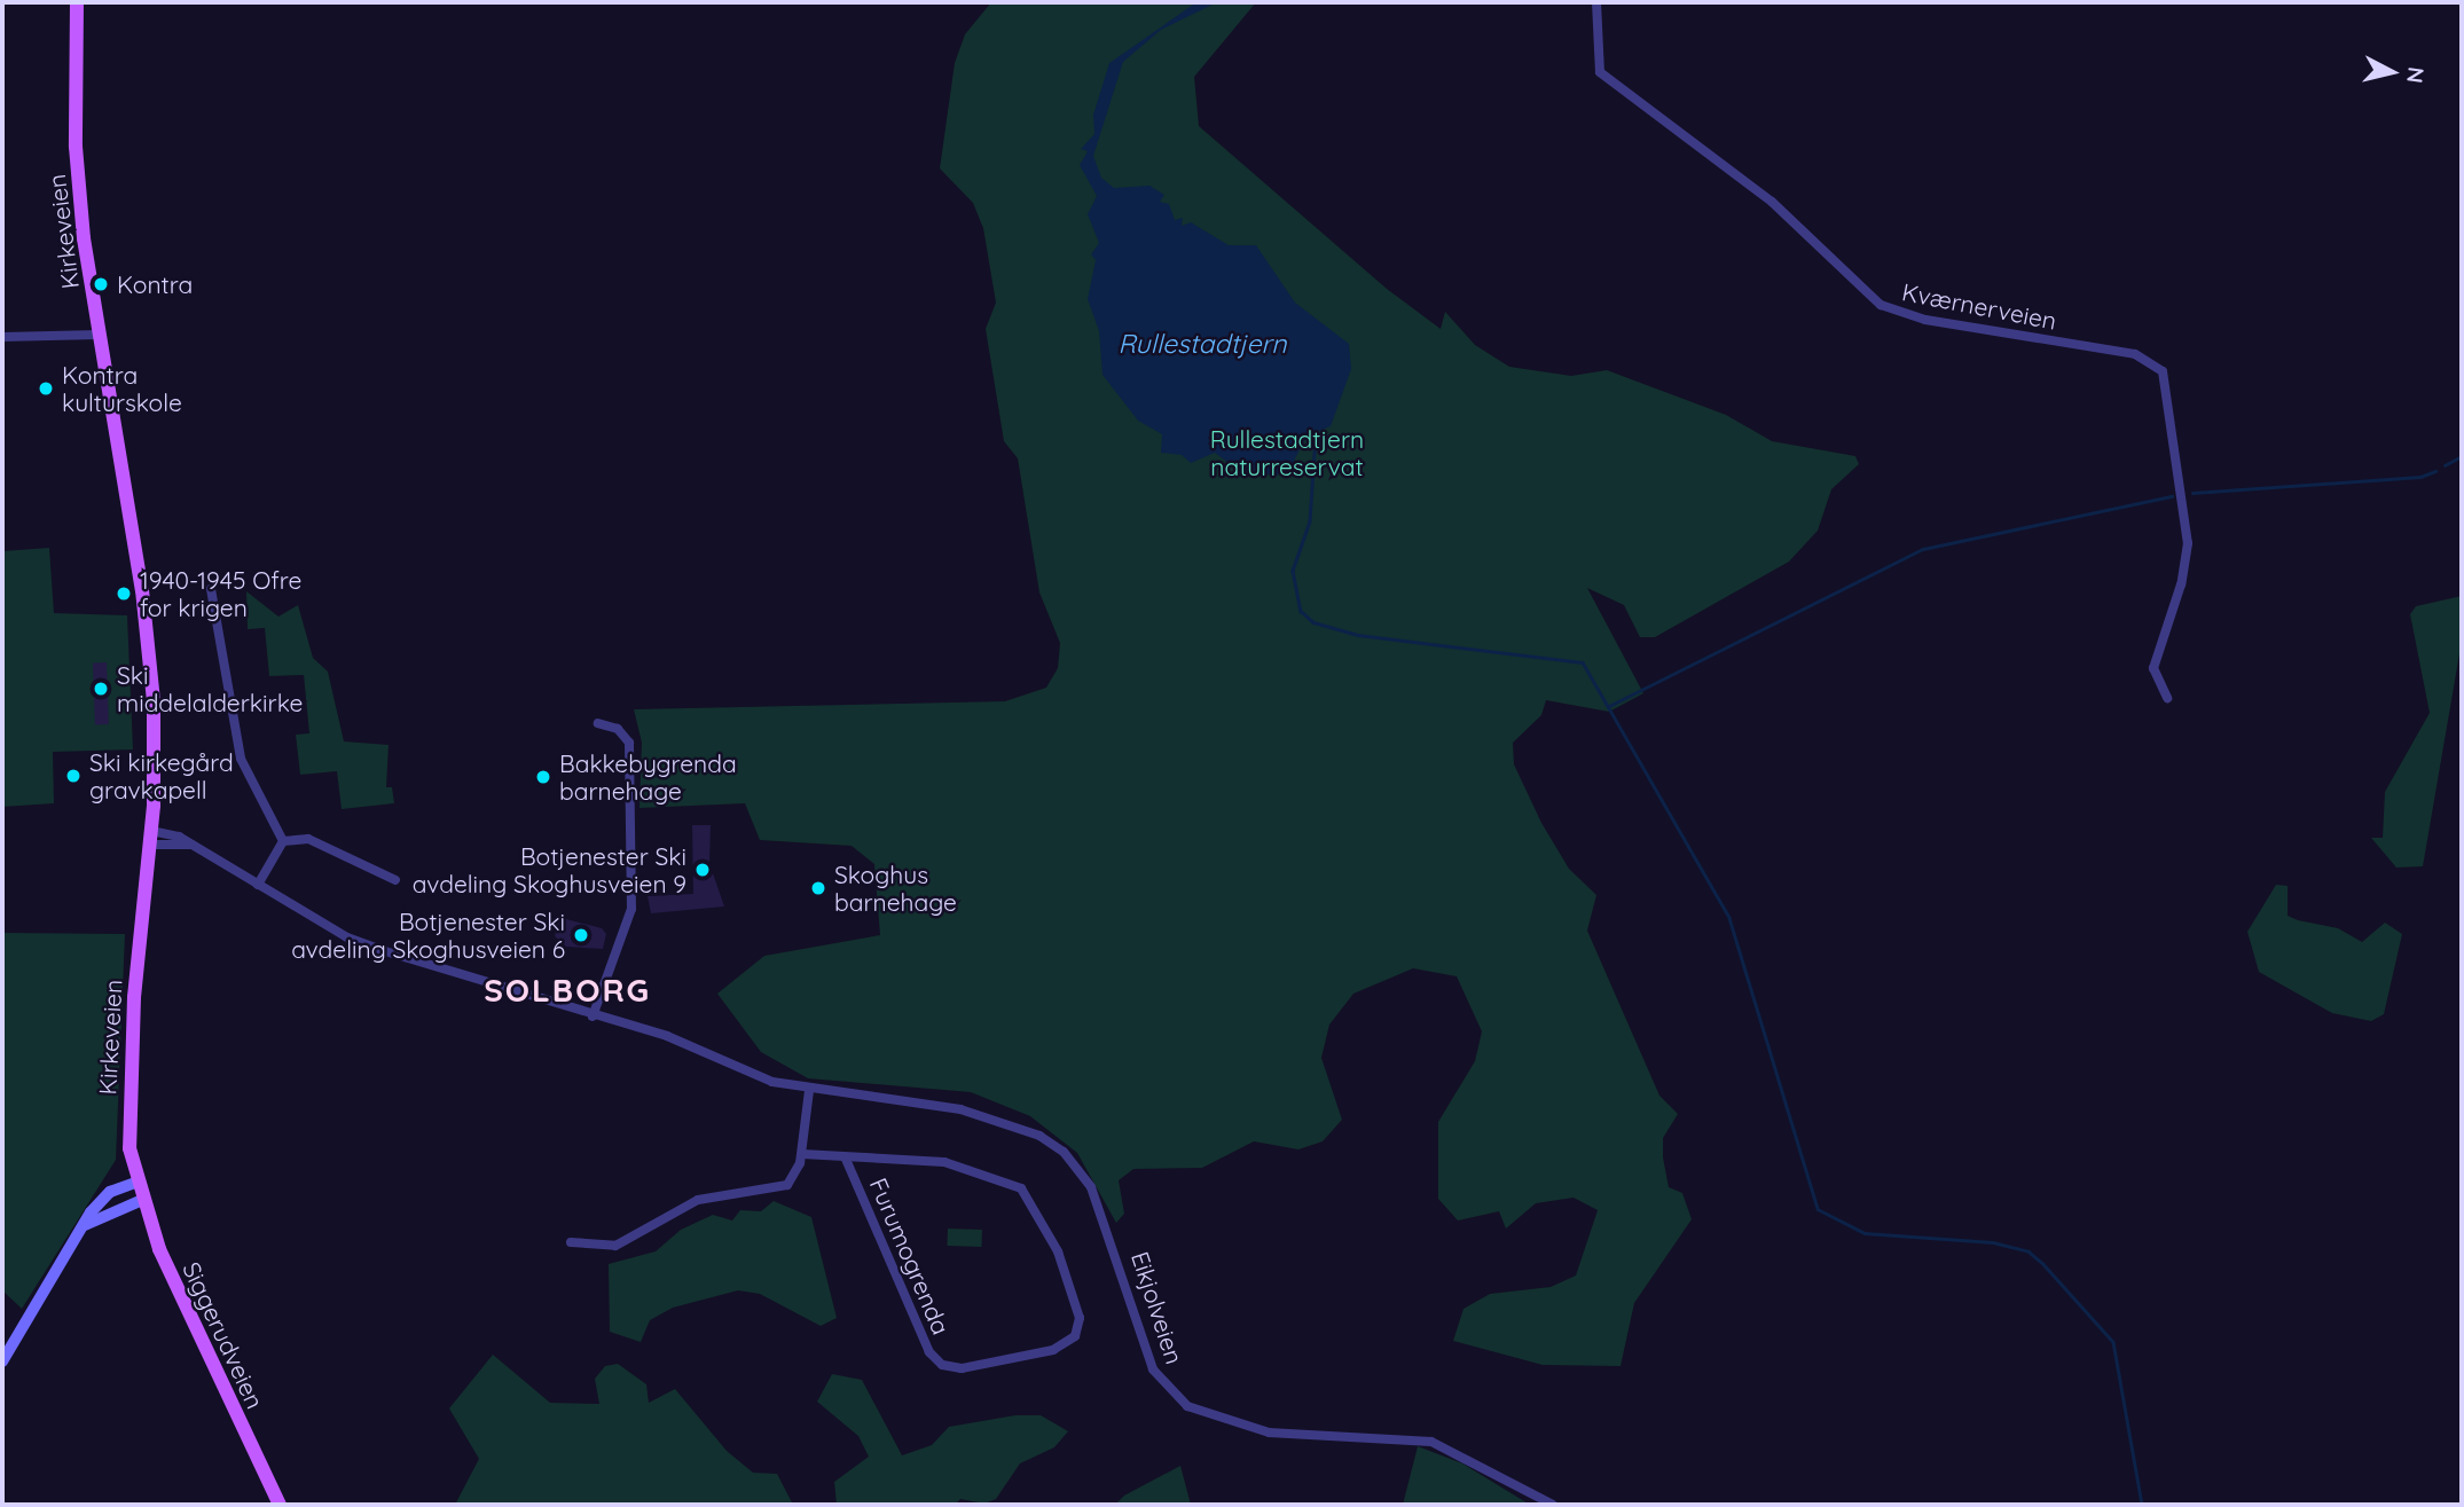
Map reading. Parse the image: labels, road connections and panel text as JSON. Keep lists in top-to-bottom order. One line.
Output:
{"streets":{"main road":["Kirkeveien","Siggerudveien"],"street":["Kværnerveien","Furumogrenda","Eikjolveien"]},"crossings":[["Kirkeveien","Eikjolveien"],["Kirkeveien","Siggerudveien"]],"districts":["SOLBORG"],"water":["Rullestadtjern"],"parks":["Rullestadtjern naturreservat"],"places":["Kontra","Kontra kulturskole","1940-1945 Ofre for krigen","Ski middelalderkirke","Ski kirkegård gravkapell","Bakkebygrenda barnehage","Botjenester Ski avdeling Skoghusveien 9","Skoghus barnehage","Botjenester Ski avdeling Skoghusveien 6"],"north":"right"}
